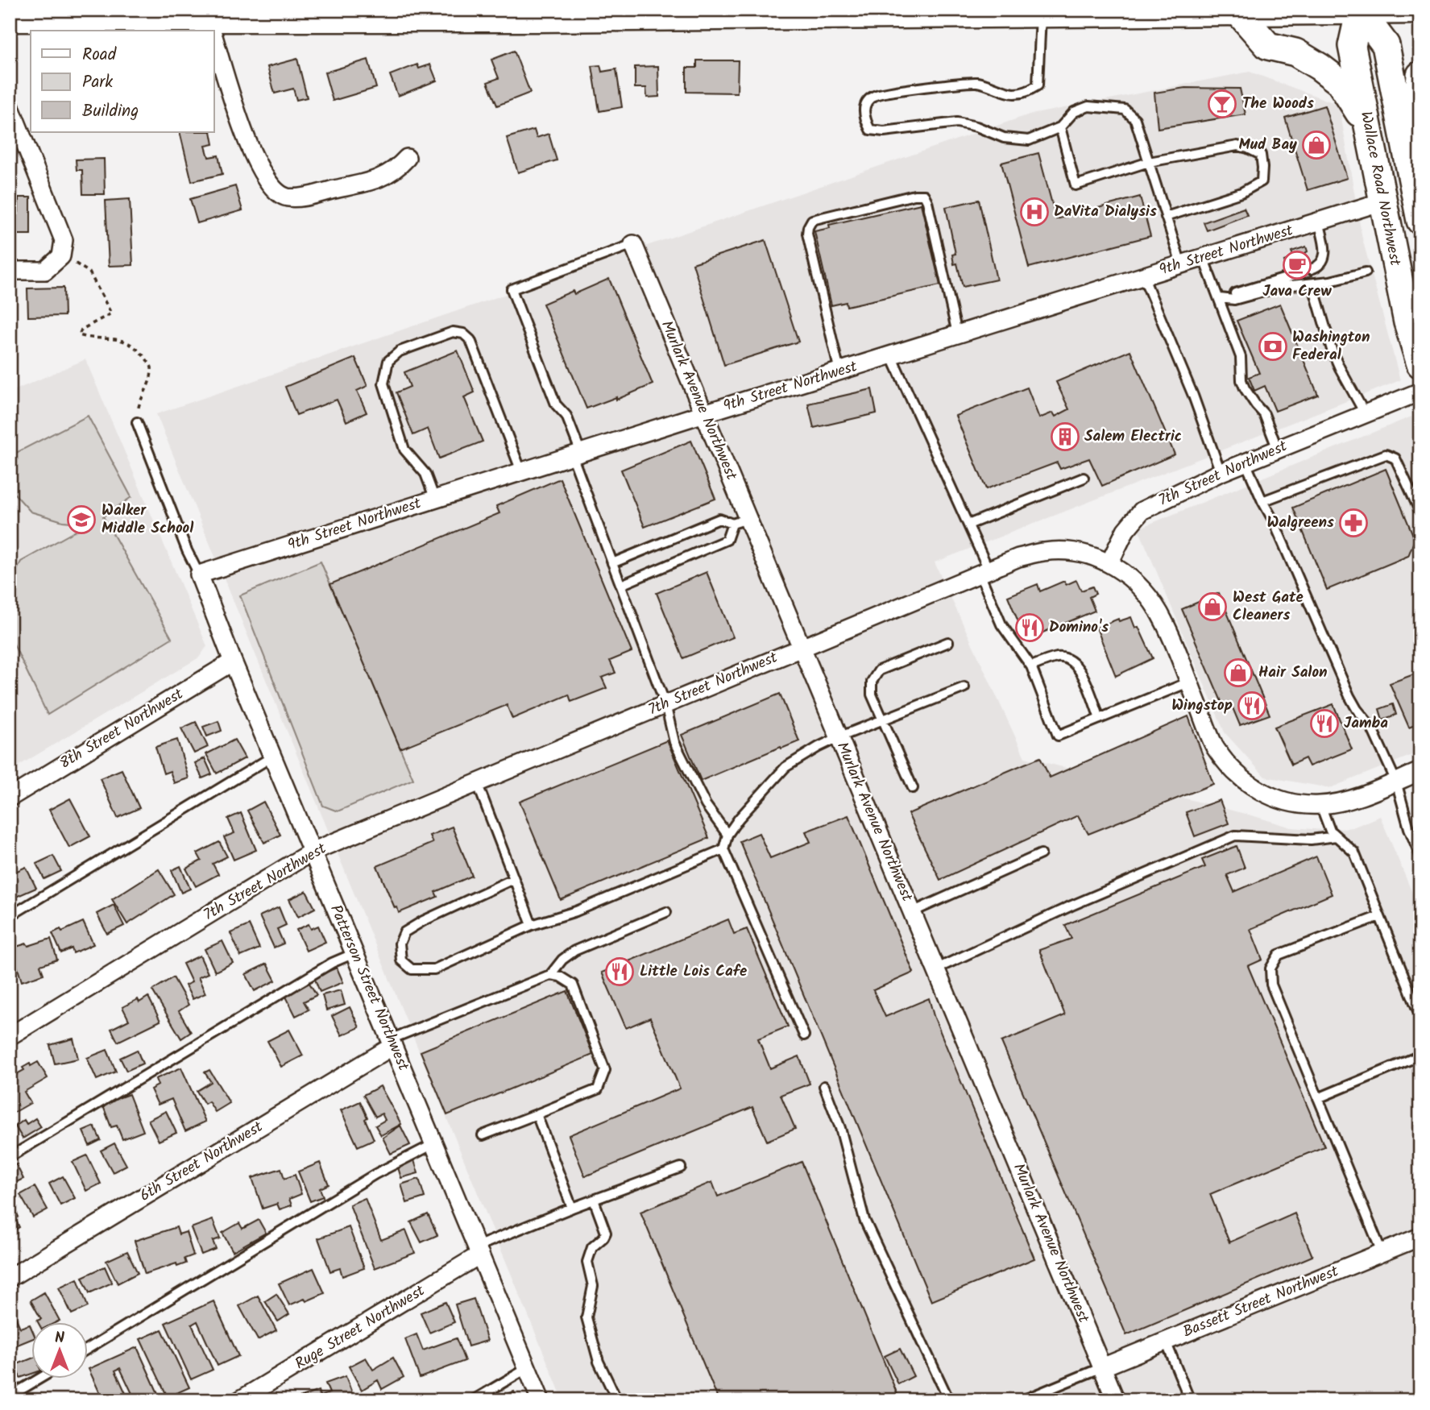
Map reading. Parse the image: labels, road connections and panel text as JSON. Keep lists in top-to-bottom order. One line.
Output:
{"streets":{"main road":["Wallace Road Northwest"],"street":["9th Street Northwest","Murlark Avenue Northwest","7th Street Northwest","8th Street Northwest","Patterson Street Northwest","6th Street Northwest","Bassett Street Northwest","Ruge Street Northwest"]},"crossings":[["Wallace Road Northwest","9th Street Northwest"],["9th Street Northwest","Murlark Avenue Northwest"],["9th Street Northwest","Patterson Street Northwest"],["Murlark Avenue Northwest","7th Street Northwest"],["Murlark Avenue Northwest","Bassett Street Northwest"],["7th Street Northwest","Patterson Street Northwest"],["8th Street Northwest","Patterson Street Northwest"],["Patterson Street Northwest","6th Street Northwest"],["Patterson Street Northwest","Ruge Street Northwest"]],"places":{"bar":["The Woods"],"shop":["Mud Bay","West Gate Cleaners","Hair Salon"],"hospital":["DaVita Dialysis"],"cafe":["Java Crew"],"bank":["Washington Federal"],"building":["Salem Electric"],"school or university":["Walker Middle School"],"pharmacy":["Walgreens"],"restaurant":["Domino's","Wingstop","Jamba","Little Lois Cafe"]},"legend":["Road","Park","Building"],"north":"top"}
